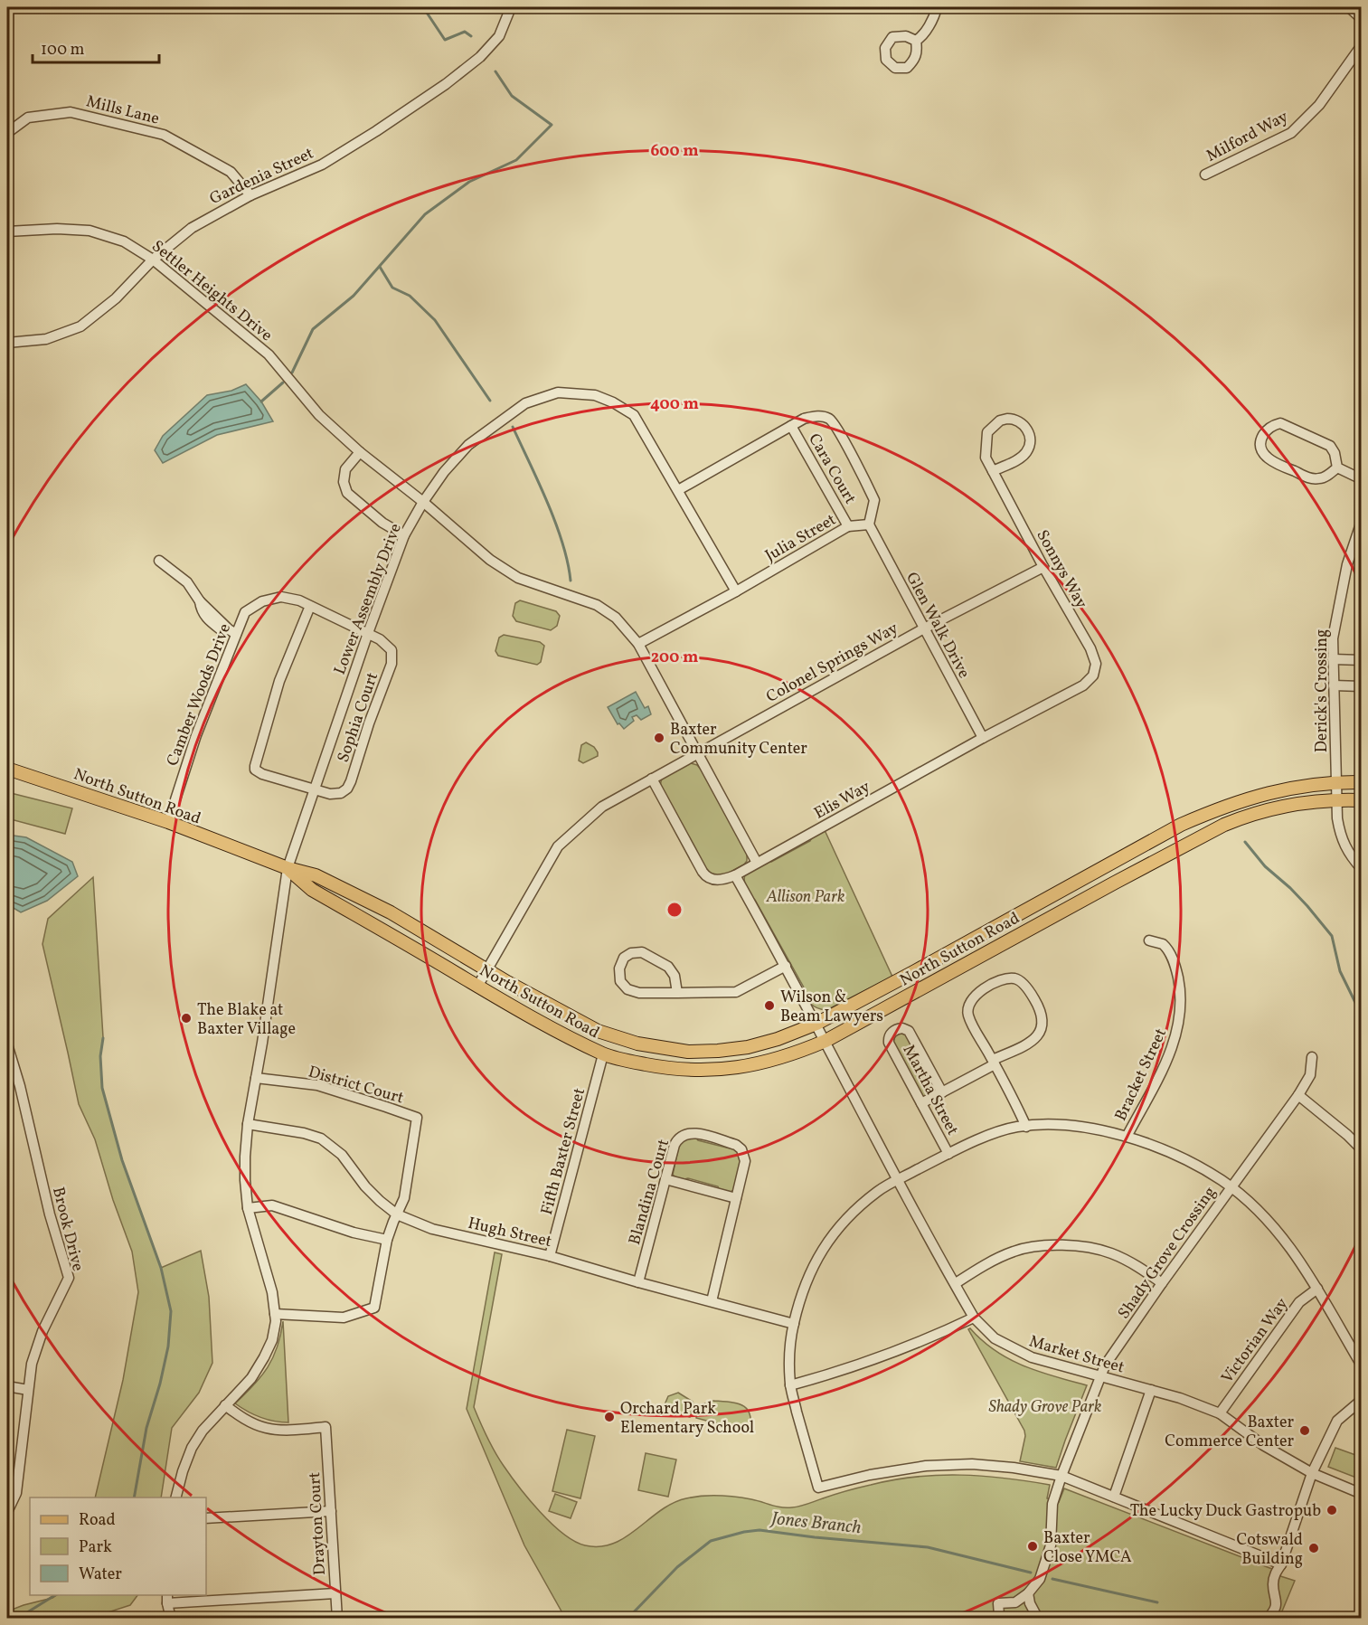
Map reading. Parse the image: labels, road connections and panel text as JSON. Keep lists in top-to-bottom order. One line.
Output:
{"streets":{"main road":["North Sutton Road"],"street":["Mills Lane","Milford Way","Gardenia Street","Settler Heights Drive","Cara Court","Julia Street","Sonnys Way","Lower Assembly Drive","Glen Walk Drive","Colonel Springs Way","Derick's Crossing","Camber Woods Drive","Sophia Court","Elis Way","Bracket Street","District Court","Martha Street","Fifth Baxter Street","Blandina Court","Brook Drive","Hugh Street","Shady Grove Crossing","Victorian Way","Market Street","Drayton Court"]},"crossings":[["Mills Lane","Gardenia Street"],["Gardenia Street","Settler Heights Drive"],["Settler Heights Drive","Lower Assembly Drive"],["Cara Court","Julia Street"],["Julia Street","Lower Assembly Drive"],["Julia Street","Glen Walk Drive"],["Sonnys Way","Colonel Springs Way"],["Sonnys Way","Elis Way"],["Lower Assembly Drive","Camber Woods Drive"],["Lower Assembly Drive","Sophia Court"],["Lower Assembly Drive","North Sutton Road"],["Lower Assembly Drive","District Court"],["Lower Assembly Drive","Hugh Street"],["Lower Assembly Drive","Drayton Court"],["Glen Walk Drive","Colonel Springs Way"],["Glen Walk Drive","Elis Way"],["Colonel Springs Way","North Sutton Road"],["Colonel Springs Way","Elis Way"],["Derick's Crossing","North Sutton Road"],["Camber Woods Drive","Sophia Court"],["Camber Woods Drive","North Sutton Road"],["North Sutton Road","Fifth Baxter Street"],["North Sutton Road","Market Street"],["Elis Way","Market Street"],["District Court","Hugh Street"],["Fifth Baxter Street","Hugh Street"],["Blandina Court","Hugh Street"],["Shady Grove Crossing","Market Street"],["Victorian Way","Market Street"]],"water":["Jones Branch"],"parks":["Allison Park","Shady Grove Park"],"places":["Baxter Community Center","Wilson & Beam Lawyers","The Blake at Baxter Village","Orchard Park Elementary School","Baxter Commerce Center","The Lucky Duck Gastropub","Baxter Close YMCA","Cotswald Building"],"legend":["Road","Park","Water"],"scale_bar":"100 m","rings":["600 m","400 m","200 m"]}
